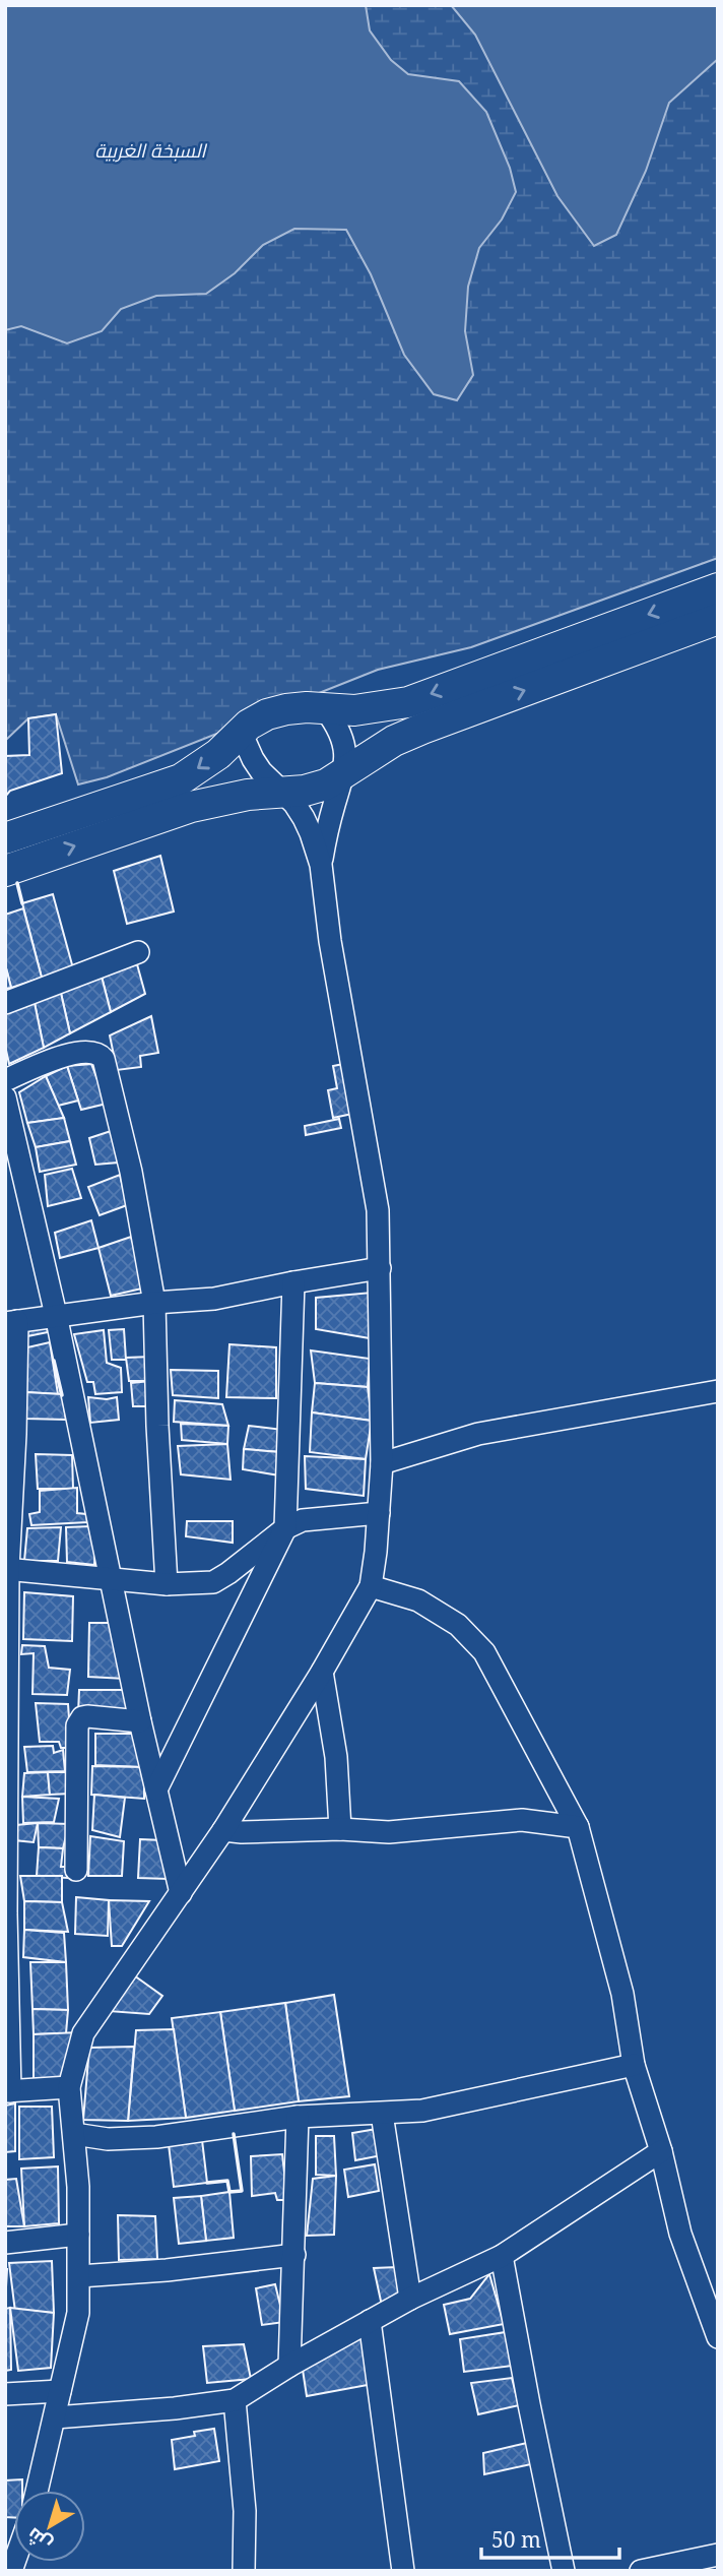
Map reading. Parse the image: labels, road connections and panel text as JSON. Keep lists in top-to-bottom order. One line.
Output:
{"water":["السبخة الغربية"],"scale_bar":"50 m","north":"bottom left"}
